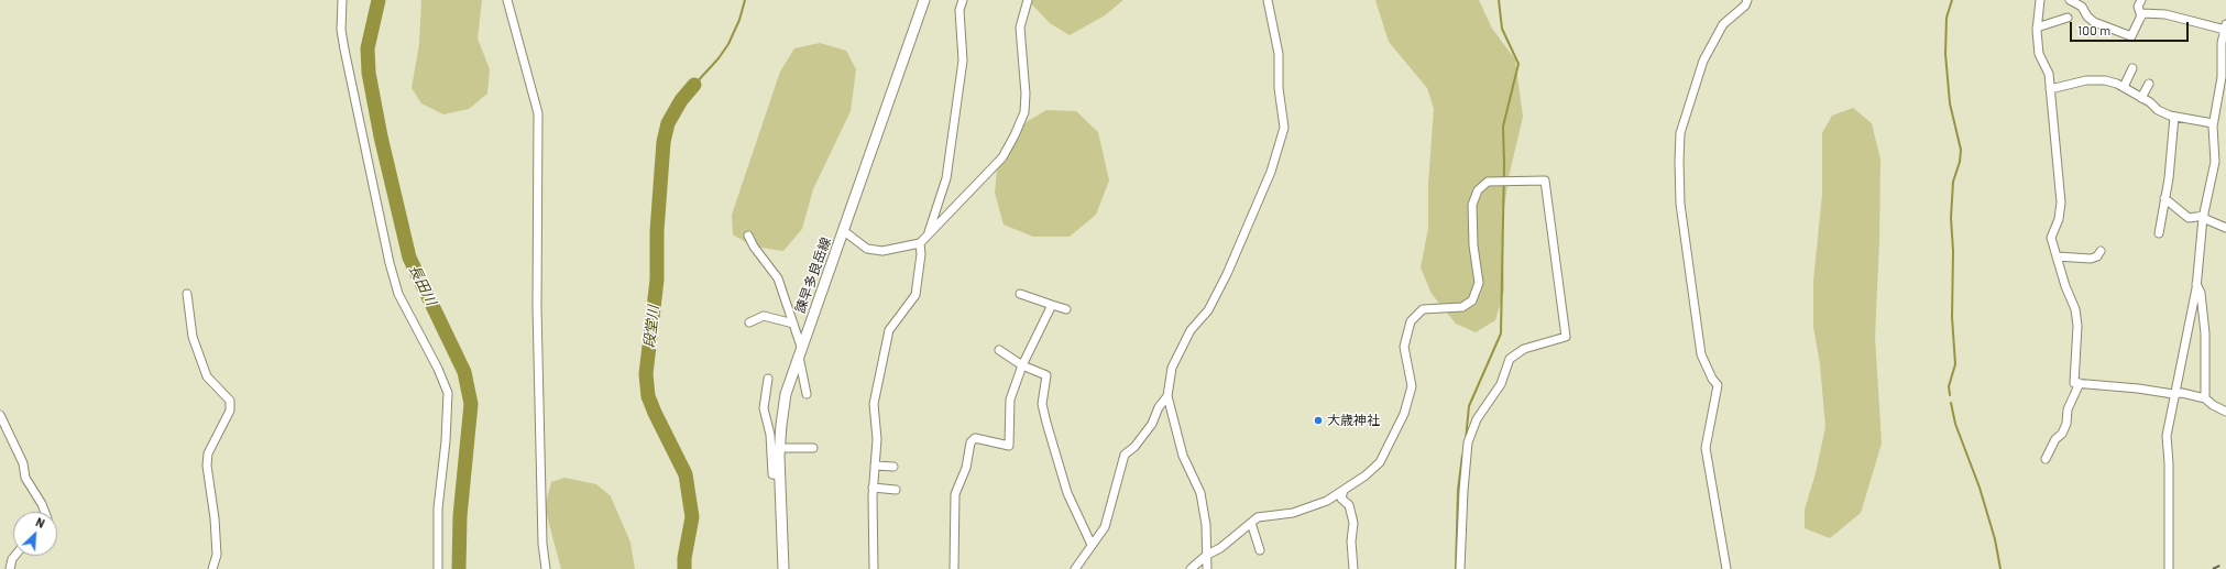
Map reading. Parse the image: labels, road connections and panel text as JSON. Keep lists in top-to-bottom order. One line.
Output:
{"streets":{"main road":["諫早多良岳線"]},"water":["長田川","段堂川"],"places":["大歳神社"],"scale_bar":"100 m","north":"top right"}
